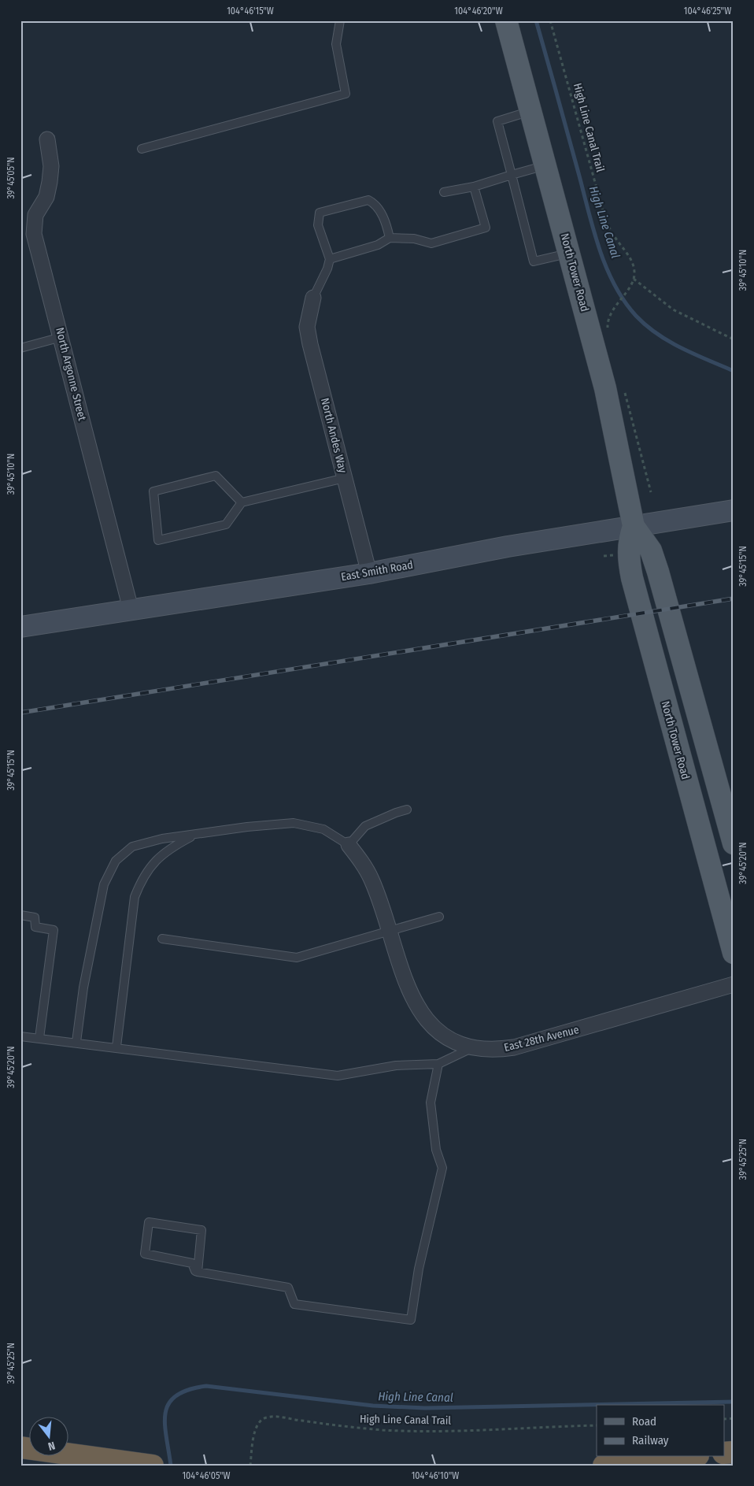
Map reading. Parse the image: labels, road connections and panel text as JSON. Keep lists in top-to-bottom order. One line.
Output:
{"streets":{"main road":["North Tower Road"],"street":["North Argonne Street","North Andes Way","East Smith Road","East 28th Avenue"],"path":["High Line Canal Trail"]},"crossings":[["North Tower Road","East Smith Road"],["North Argonne Street","East Smith Road"],["North Andes Way","East Smith Road"]],"water":["High Line Canal"],"legend":["Road","Railway"],"north":"bottom","coordinates":["104°46'15\"W","104°46'20\"W","104°46'25\"W","39°45'05\"N","39°45'10\"N","39°45'15\"N","39°45'20\"N","39°45'25\"N","104°46'05\"W","104°46'10\"W"]}
